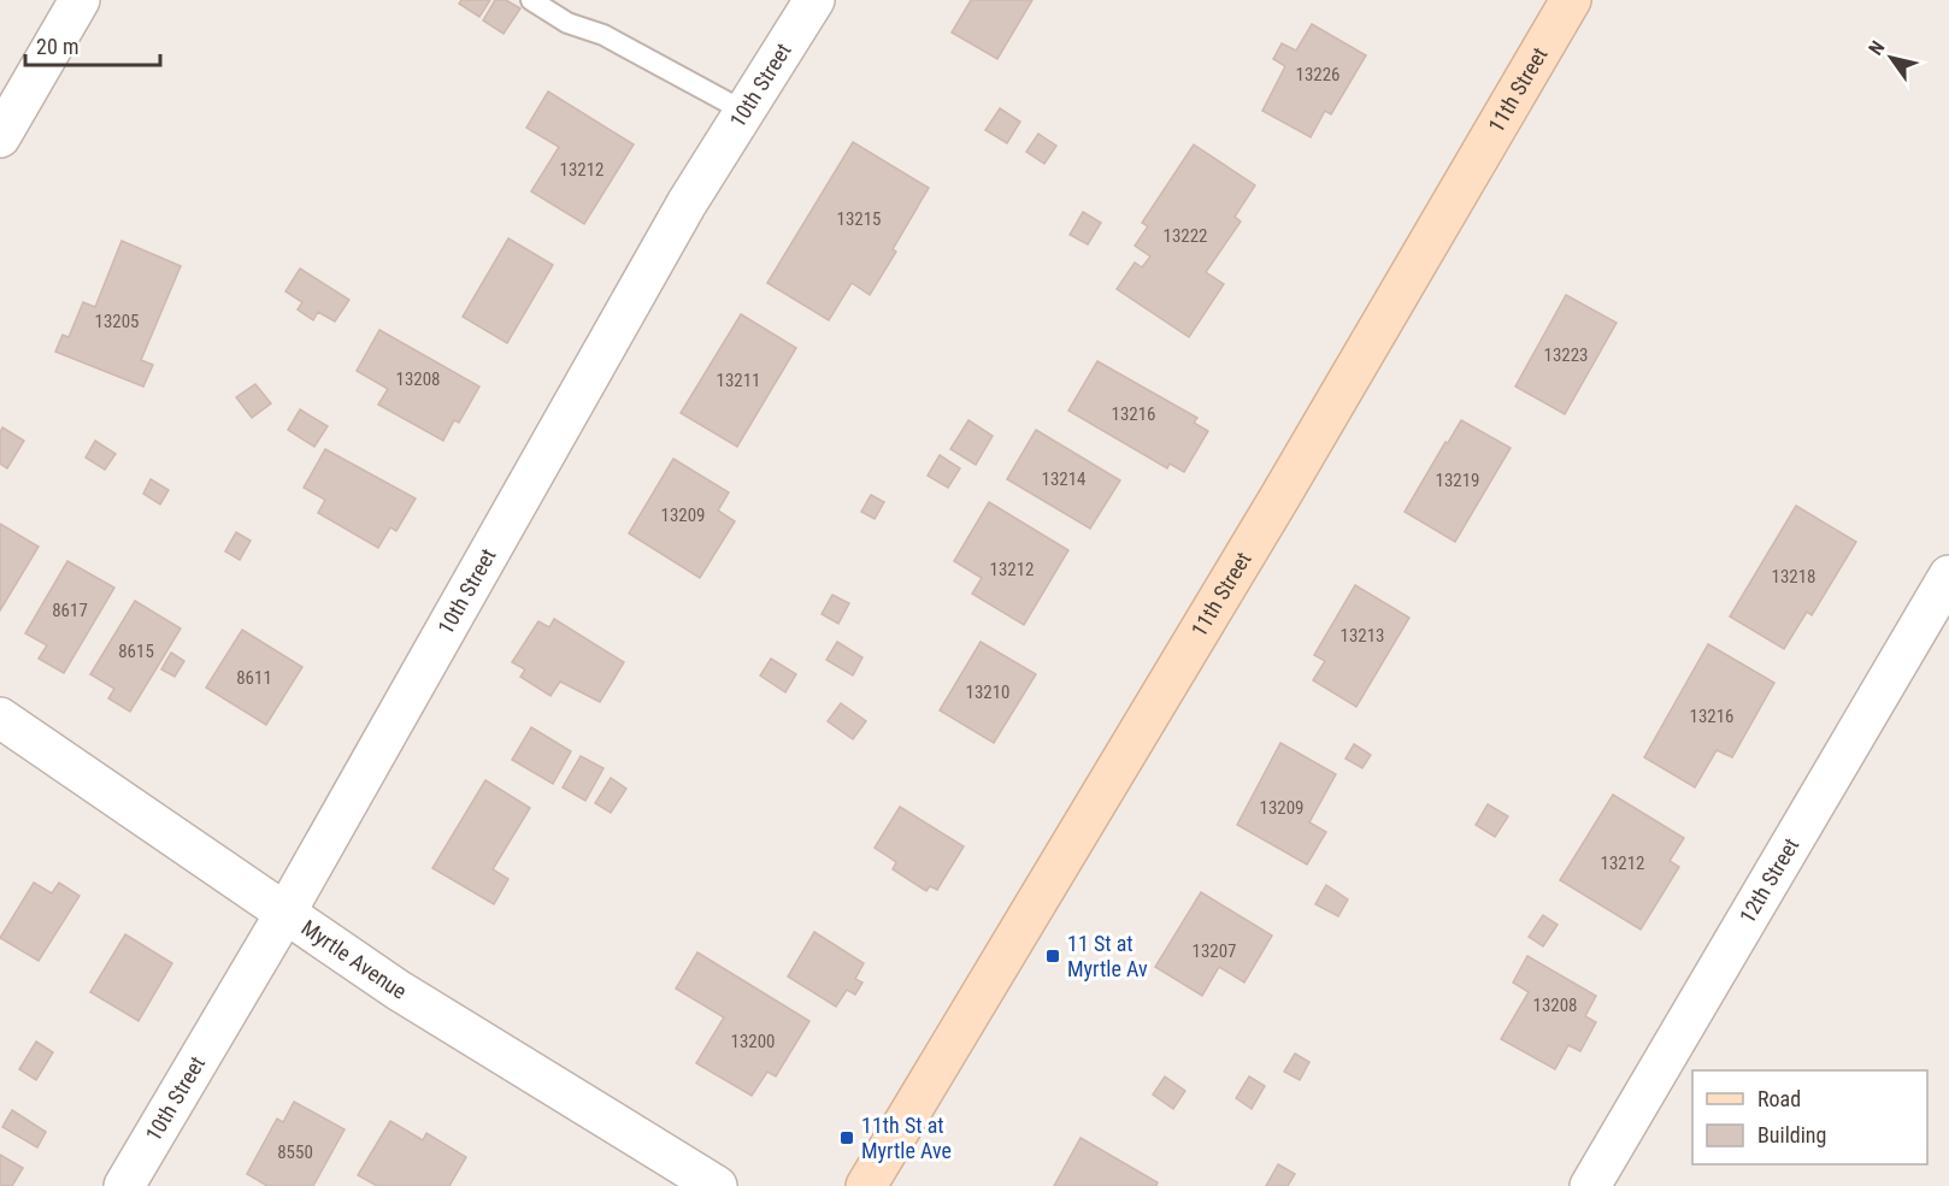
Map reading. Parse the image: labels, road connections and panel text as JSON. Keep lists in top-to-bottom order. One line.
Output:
{"streets":{"main road":["11th Street"],"street":["10th Street","12th Street","Myrtle Avenue"]},"crossings":[["10th Street","Myrtle Avenue"]],"places":{"transit":["11 St at Myrtle Av","11th St at Myrtle Ave"]},"house_numbers":["13226","13212","13215","13222","13205","13223","13208","13211","13216","13214","13219","13209","13212","13218","8617","13213","8615","8611","13210","13216","13209","13212","13207","13208","13200","8550"],"legend":["Road","Building"],"scale_bar":"20 m","north":"top left"}
